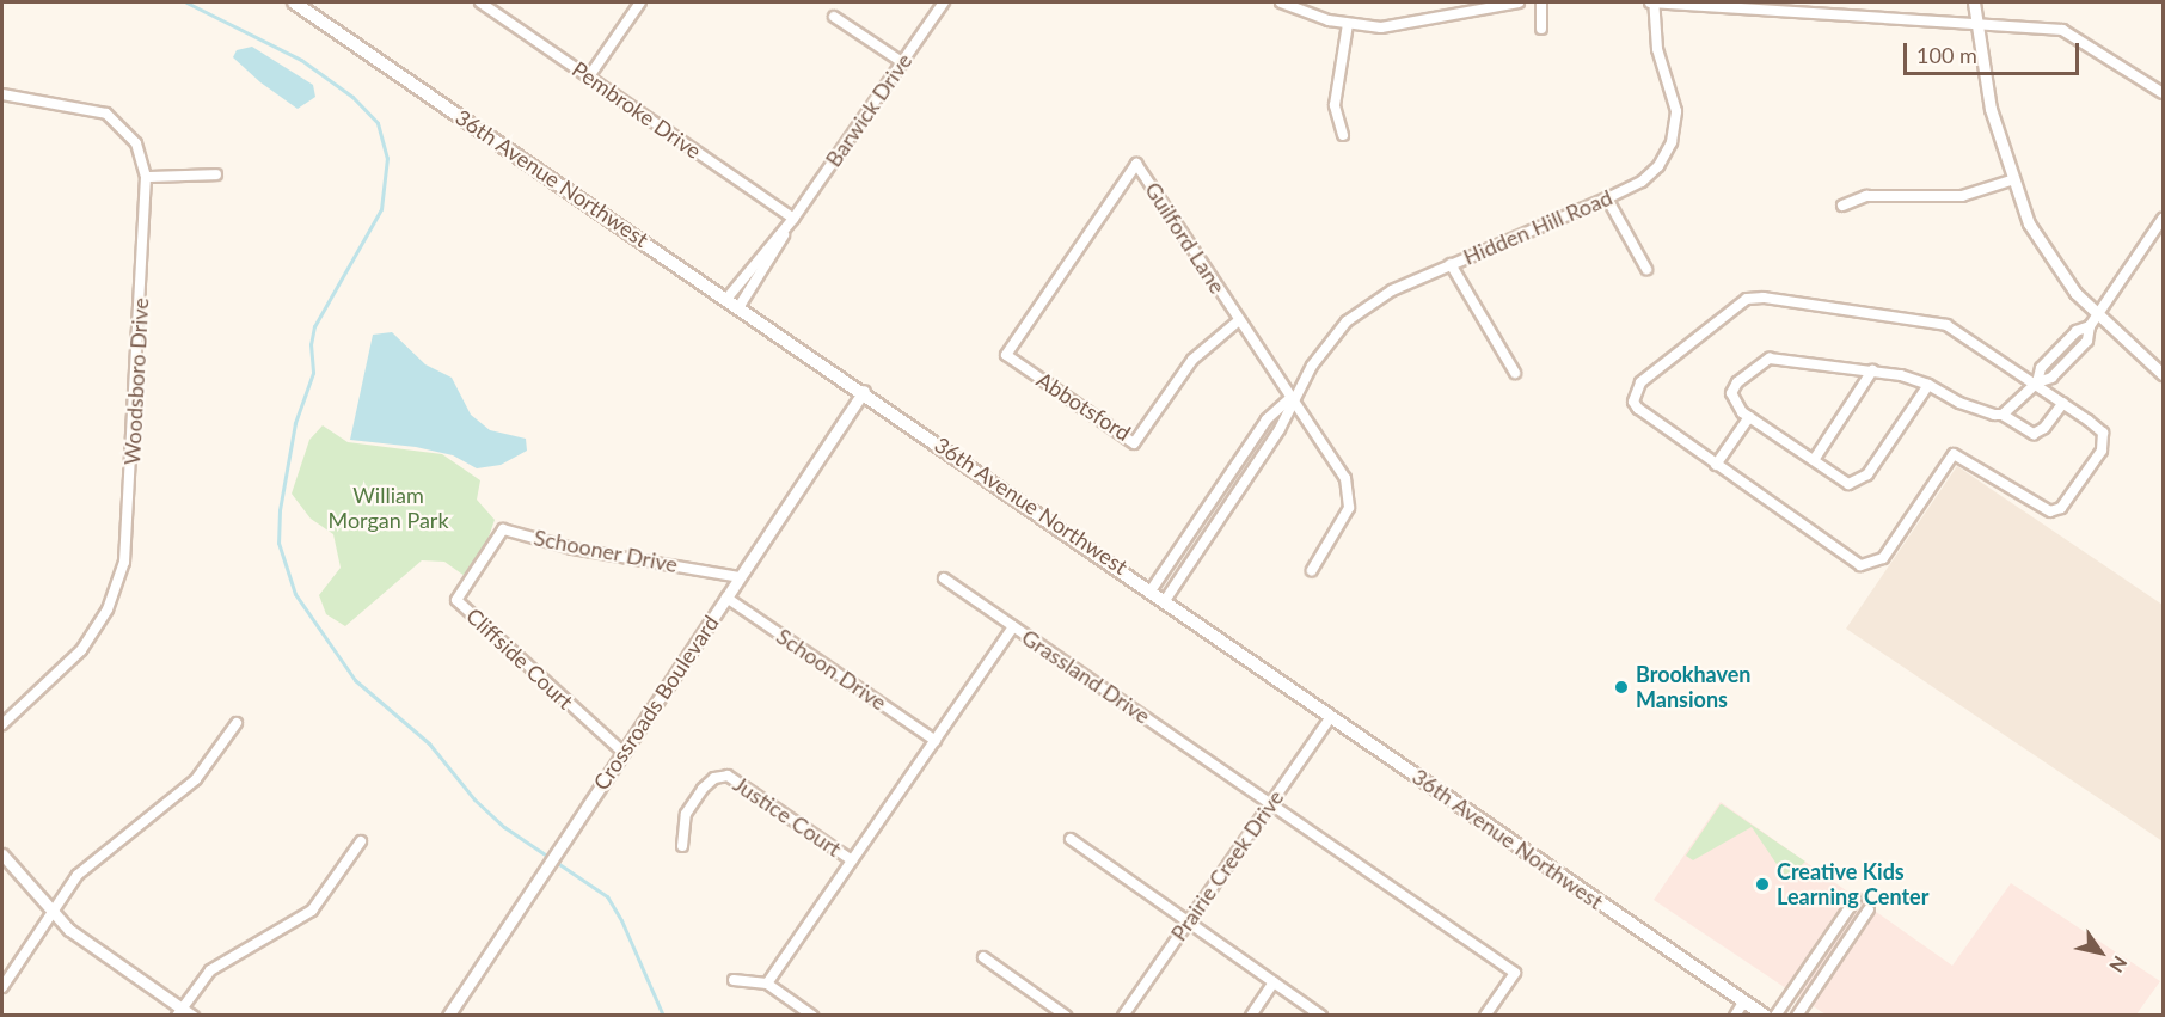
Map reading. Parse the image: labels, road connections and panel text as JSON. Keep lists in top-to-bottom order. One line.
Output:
{"streets":{"main road":["36th Avenue Northwest"],"street":["Pembroke Drive","Barwick Drive","Hidden Hill Road","Guilford Lane","Woodsboro Drive","Abbotsford","Schooner Drive","Cliffside Court","Schoon Drive","Grassland Drive","Crossroads Boulevard","Justice Court","Prairie Creek Drive"]},"crossings":[["Pembroke Drive","Barwick Drive"],["Barwick Drive","36th Avenue Northwest"],["36th Avenue Northwest","Hidden Hill Road"],["36th Avenue Northwest","Crossroads Boulevard"],["36th Avenue Northwest","Prairie Creek Drive"],["Hidden Hill Road","Guilford Lane"],["Guilford Lane","Abbotsford"],["Schooner Drive","Cliffside Court"],["Schooner Drive","Crossroads Boulevard"],["Cliffside Court","Crossroads Boulevard"],["Schoon Drive","Grassland Drive"],["Schoon Drive","Crossroads Boulevard"],["Grassland Drive","Justice Court"],["Grassland Drive","Prairie Creek Drive"]],"parks":["William Morgan Park"],"places":["Brookhaven Mansions","Creative Kids Learning Center"],"scale_bar":"100 m","north":"bottom right"}
